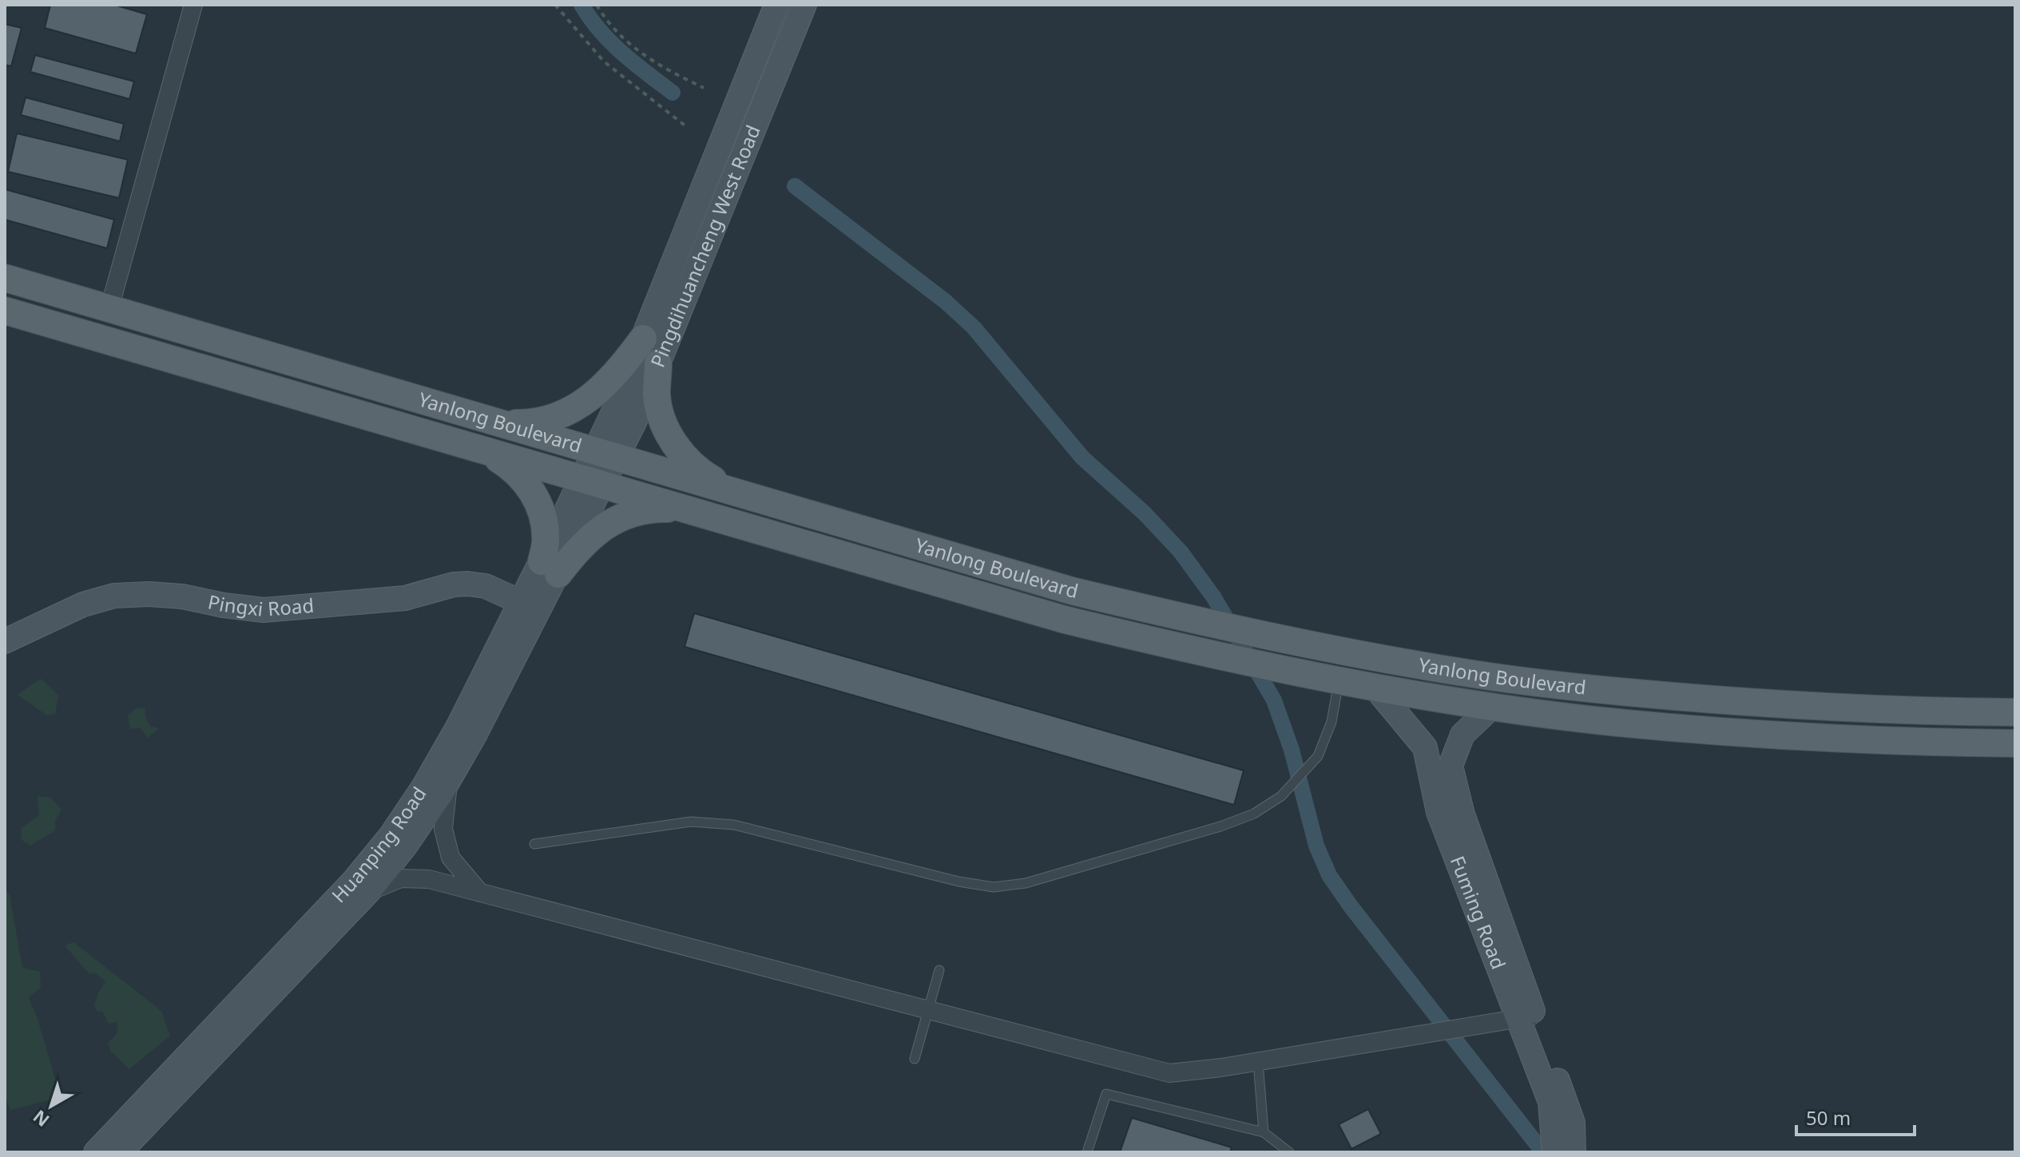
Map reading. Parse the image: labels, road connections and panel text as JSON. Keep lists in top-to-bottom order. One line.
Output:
{"streets":{"main road":["Pingdihuancheng West Road","Yanlong Boulevard","Pingxi Road","Huanping Road","Fuming Road"]},"crossings":[["Pingdihuancheng West Road","Yanlong Boulevard"],["Pingdihuancheng West Road","Huanping Road"],["Yanlong Boulevard","Huanping Road"],["Yanlong Boulevard","Fuming Road"],["Pingxi Road","Huanping Road"]],"scale_bar":"50 m","north":"bottom left"}
